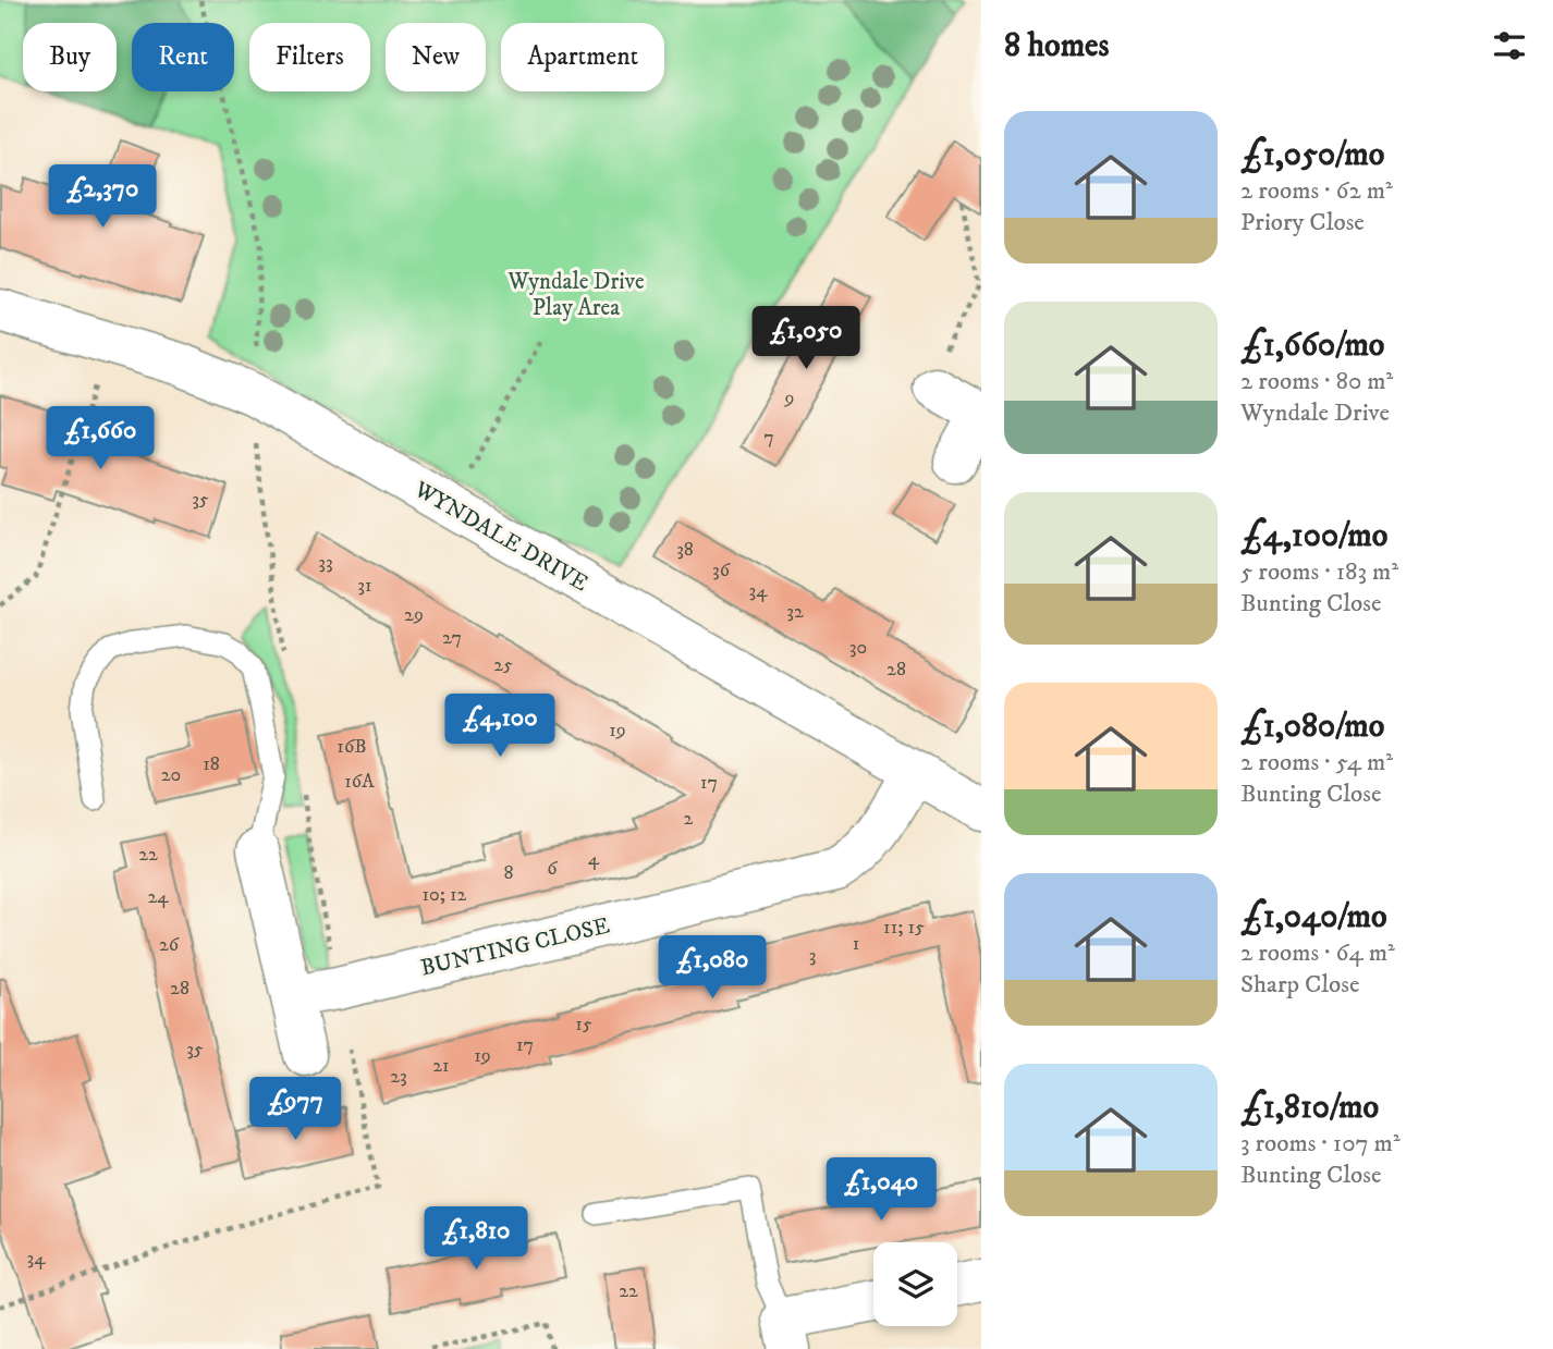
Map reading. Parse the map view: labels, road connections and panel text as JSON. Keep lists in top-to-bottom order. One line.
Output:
{"streets":{"street":["WYNDALE DRIVE","BUNTING CLOSE"]},"crossings":[["WYNDALE DRIVE","BUNTING CLOSE"]],"parks":["Wyndale Drive Play Area"],"house_numbers":["9","7","35","38","33","36","31","34","32","29","27","30","25","28","19","16B","18","20","16A","17","2","22","4","6","8","10; 12","24","11; 15","1","26","3","28","15","17","35","19","21","23","34","22"],"page":{"heading":"8 homes","chip":["Buy","Rent","Filters","New","Apartment"],"list":[{"name":"£1,050/mo","note":"2 rooms · 62 m² · Priory Close"},{"name":"£1,660/mo","note":"2 rooms · 80 m² · Wyndale Drive"},{"name":"£4,100/mo","note":"5 rooms · 183 m² · Bunting Close"},{"name":"£1,080/mo","note":"2 rooms · 54 m² · Bunting Close"},{"name":"£1,040/mo","note":"2 rooms · 64 m² · Sharp Close"},{"name":"£1,810/mo","note":"3 rooms · 107 m² · Bunting Close"}],"price":["£2,370","£1,050","£1,660","£4,100","£1,080","£977","£1,040","£1,810"]}}
